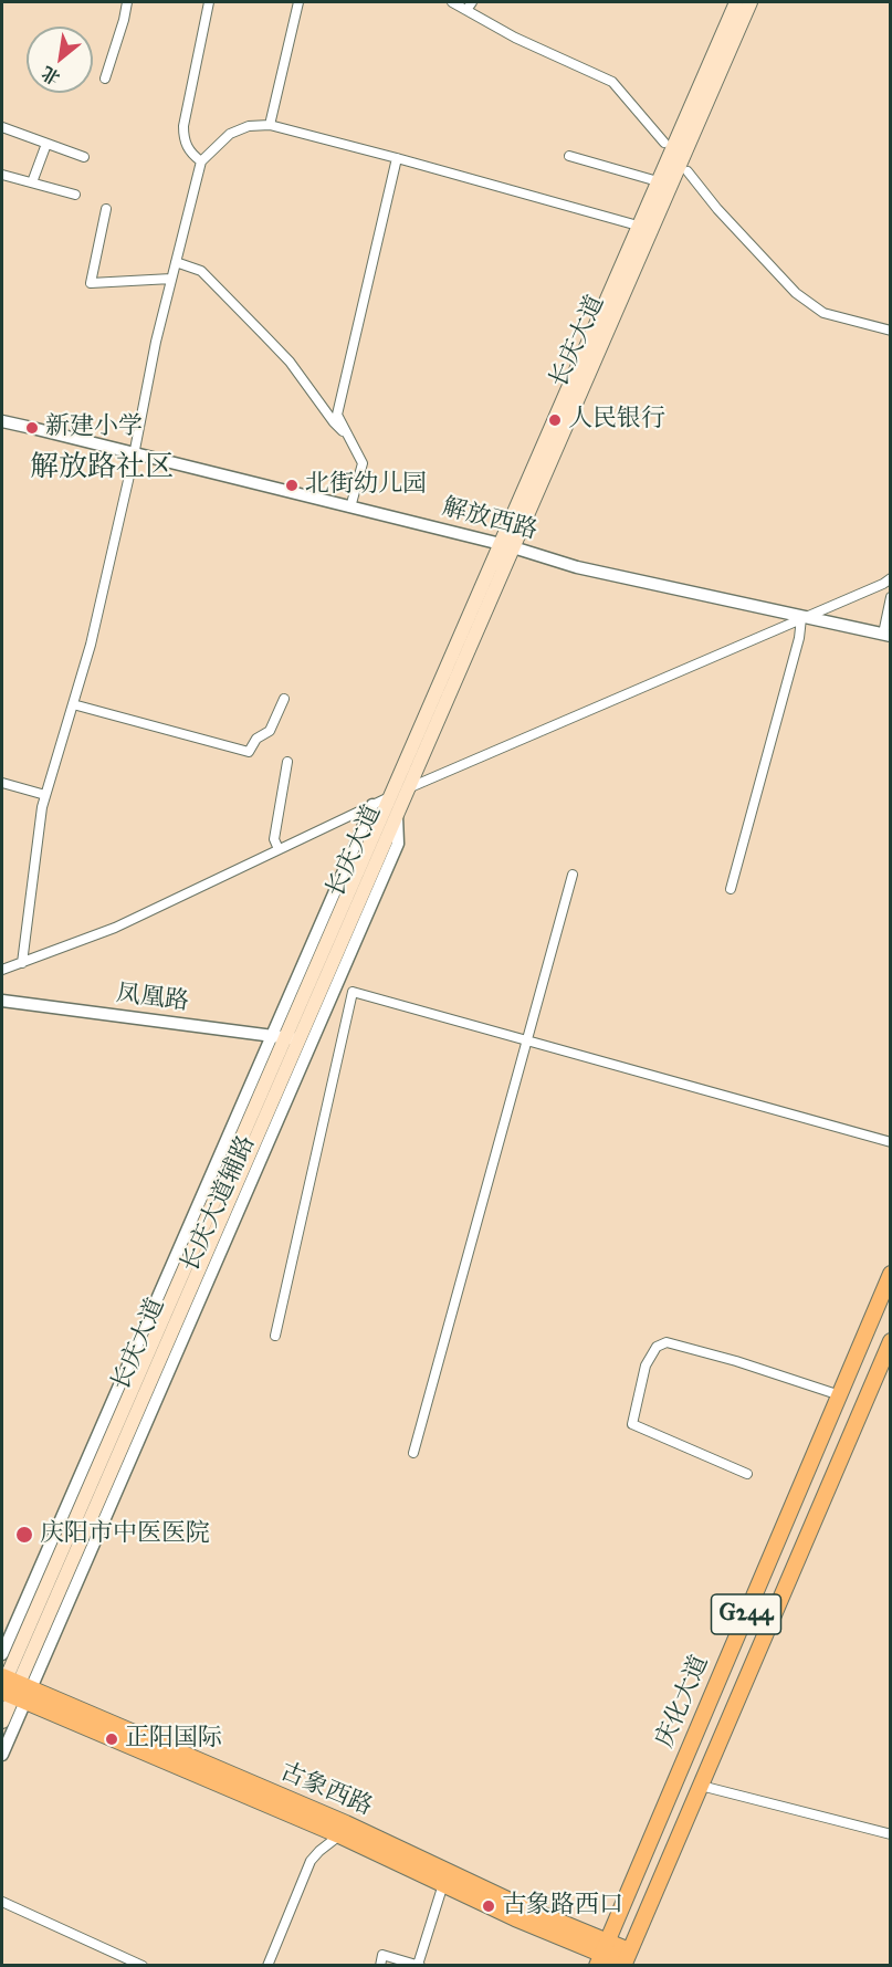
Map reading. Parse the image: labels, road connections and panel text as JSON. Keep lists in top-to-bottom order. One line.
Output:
{"streets":{"main road":["长庆大道","G244","庆化大道","古象西路"],"street":["解放西路","凤凰路","长庆大道辅路"]},"crossings":[["长庆大道","解放西路"],["长庆大道","凤凰路"],["长庆大道","长庆大道辅路"],["长庆大道","古象西路"],["凤凰路","长庆大道辅路"],["长庆大道辅路","古象西路"],["庆化大道","古象西路"]],"districts":["解放路社区"],"places":["人民银行","新建小学","北街幼儿园","庆阳市中医医院","正阳国际","古象路西口"],"north":"bottom left"}
